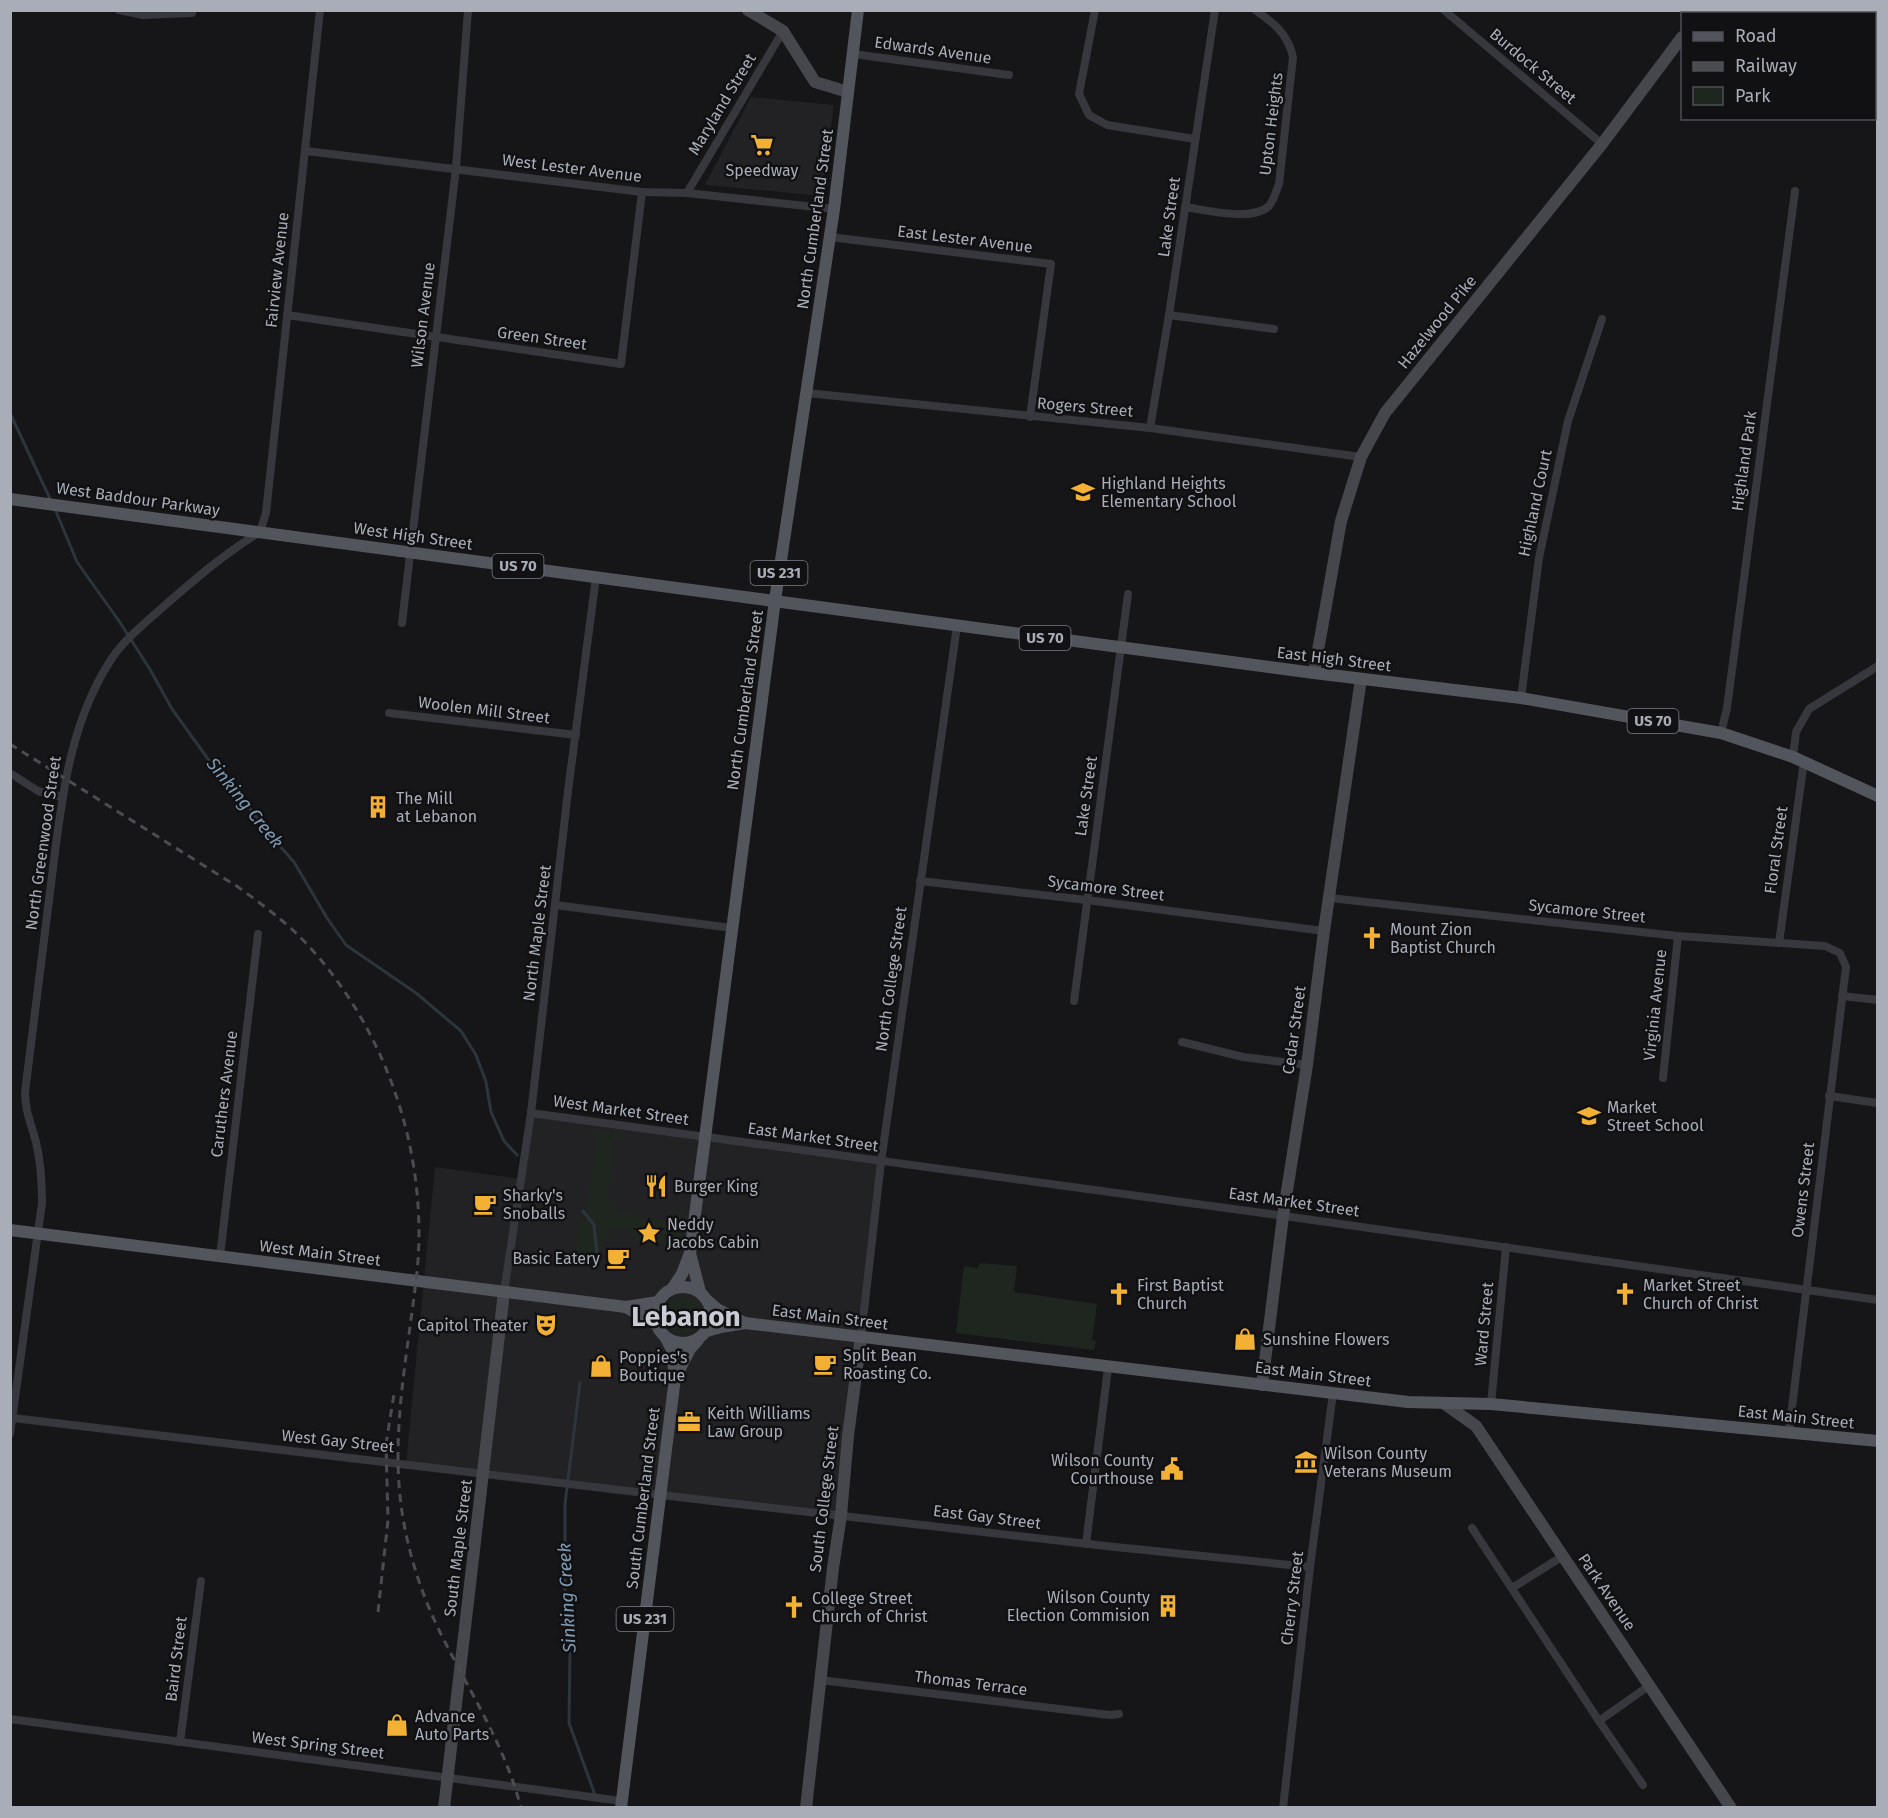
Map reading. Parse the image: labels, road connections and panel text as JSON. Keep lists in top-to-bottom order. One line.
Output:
{"streets":{"main road":["North Cumberland Street","West Baddour Parkway","West High Street","US 70","US 231","East High Street","West Main Street","East Main Street","South Cumberland Street"],"street":["Edwards Avenue","Burdock Street","Maryland Street","Upton Heights","West Lester Avenue","Lake Street","East Lester Avenue","Fairview Avenue","Wilson Avenue","Hazelwood Pike","Green Street","Rogers Street","Highland Park","Highland Court","Woolen Mill Street","North Greenwood Street","Floral Street","Sycamore Street","North Maple Street","North College Street","Virginia Avenue","Cedar Street","Caruthers Avenue","West Market Street","East Market Street","Owens Street","Ward Street","West Gay Street","South College Street","East Gay Street","South Maple Street","Park Avenue","Cherry Street","Baird Street","Thomas Terrace","West Spring Street"]},"crossings":[["Edwards Avenue","North Cumberland Street"],["Burdock Street","Hazelwood Pike"],["Maryland Street","West Lester Avenue"],["Upton Heights","Lake Street"],["West Lester Avenue","North Cumberland Street"],["West Lester Avenue","Fairview Avenue"],["West Lester Avenue","Wilson Avenue"],["West Lester Avenue","Green Street"],["Lake Street","Rogers Street"],["Lake Street","East High Street"],["Lake Street","Sycamore Street"],["North Cumberland Street","East Lester Avenue"],["North Cumberland Street","Rogers Street"],["North Cumberland Street","West High Street"],["North Cumberland Street","US 231"],["North Cumberland Street","East High Street"],["North Cumberland Street","West Market Street"],["North Cumberland Street","East Market Street"],["North Cumberland Street","West Main Street"],["North Cumberland Street","East Main Street"],["North Cumberland Street","South Cumberland Street"],["East Lester Avenue","Rogers Street"],["Fairview Avenue","Green Street"],["Fairview Avenue","West Baddour Parkway"],["Fairview Avenue","West High Street"],["Fairview Avenue","North Greenwood Street"],["Wilson Avenue","Green Street"],["Wilson Avenue","West High Street"],["Hazelwood Pike","Rogers Street"],["Hazelwood Pike","East High Street"],["Highland Park","East High Street"],["West Baddour Parkway","West High Street"],["West Baddour Parkway","North Greenwood Street"],["Highland Court","East High Street"],["West High Street","East High Street"],["West High Street","North Greenwood Street"],["West High Street","North Maple Street"],["US 231","West Main Street"],["US 231","East Main Street"],["US 231","South Cumberland Street"],["East High Street","Floral Street"],["East High Street","North College Street"],["East High Street","Cedar Street"],["Woolen Mill Street","North Maple Street"],["North Greenwood Street","West Main Street"],["North Greenwood Street","West Gay Street"],["Floral Street","Sycamore Street"],["Sycamore Street","North College Street"],["Sycamore Street","Virginia Avenue"],["Sycamore Street","Cedar Street"],["Sycamore Street","Owens Street"],["North Maple Street","West Market Street"],["North Maple Street","West Main Street"],["North Maple Street","South Maple Street"],["North College Street","East Market Street"],["North College Street","East Main Street"],["North College Street","South College Street"],["Cedar Street","East Market Street"],["Cedar Street","East Main Street"],["Caruthers Avenue","West Main Street"],["West Market Street","East Market Street"],["East Market Street","Owens Street"],["East Market Street","Ward Street"],["Owens Street","East Main Street"],["West Main Street","East Main Street"],["West Main Street","South Cumberland Street"],["West Main Street","South Maple Street"],["East Main Street","Ward Street"],["East Main Street","South Cumberland Street"],["East Main Street","South College Street"],["East Main Street","Park Avenue"],["East Main Street","Cherry Street"],["West Gay Street","South Cumberland Street"],["West Gay Street","East Gay Street"],["West Gay Street","South Maple Street"],["South Cumberland Street","East Gay Street"],["South Cumberland Street","West Spring Street"],["South College Street","East Gay Street"],["South College Street","Thomas Terrace"],["East Gay Street","Cherry Street"],["South Maple Street","West Spring Street"],["Baird Street","West Spring Street"]],"districts":["Lebanon"],"water":["Sinking Creek"],"places":{"supermarket":["Speedway"],"school or university":["Highland Heights Elementary School","Market Street School"],"building":["The Mill at Lebanon","Wilson County Election Commision"],"church":["Mount Zion Baptist Church","First Baptist Church","Market Street Church of Christ","College Street Church of Christ"],"restaurant":["Burger King"],"cafe":["Sharky's Snoballs","Basic Eatery","Split Bean Roasting Co."],"place":["Neddy Jacobs Cabin"],"theatre":["Capitol Theater"],"shop":["Sunshine Flowers","Poppies's Boutique","Advance Auto Parts"],"office":["Keith Williams Law Group"],"museum":["Wilson County Veterans Museum"],"public building":["Wilson County Courthouse"]},"legend":["Road","Railway","Park"]}
